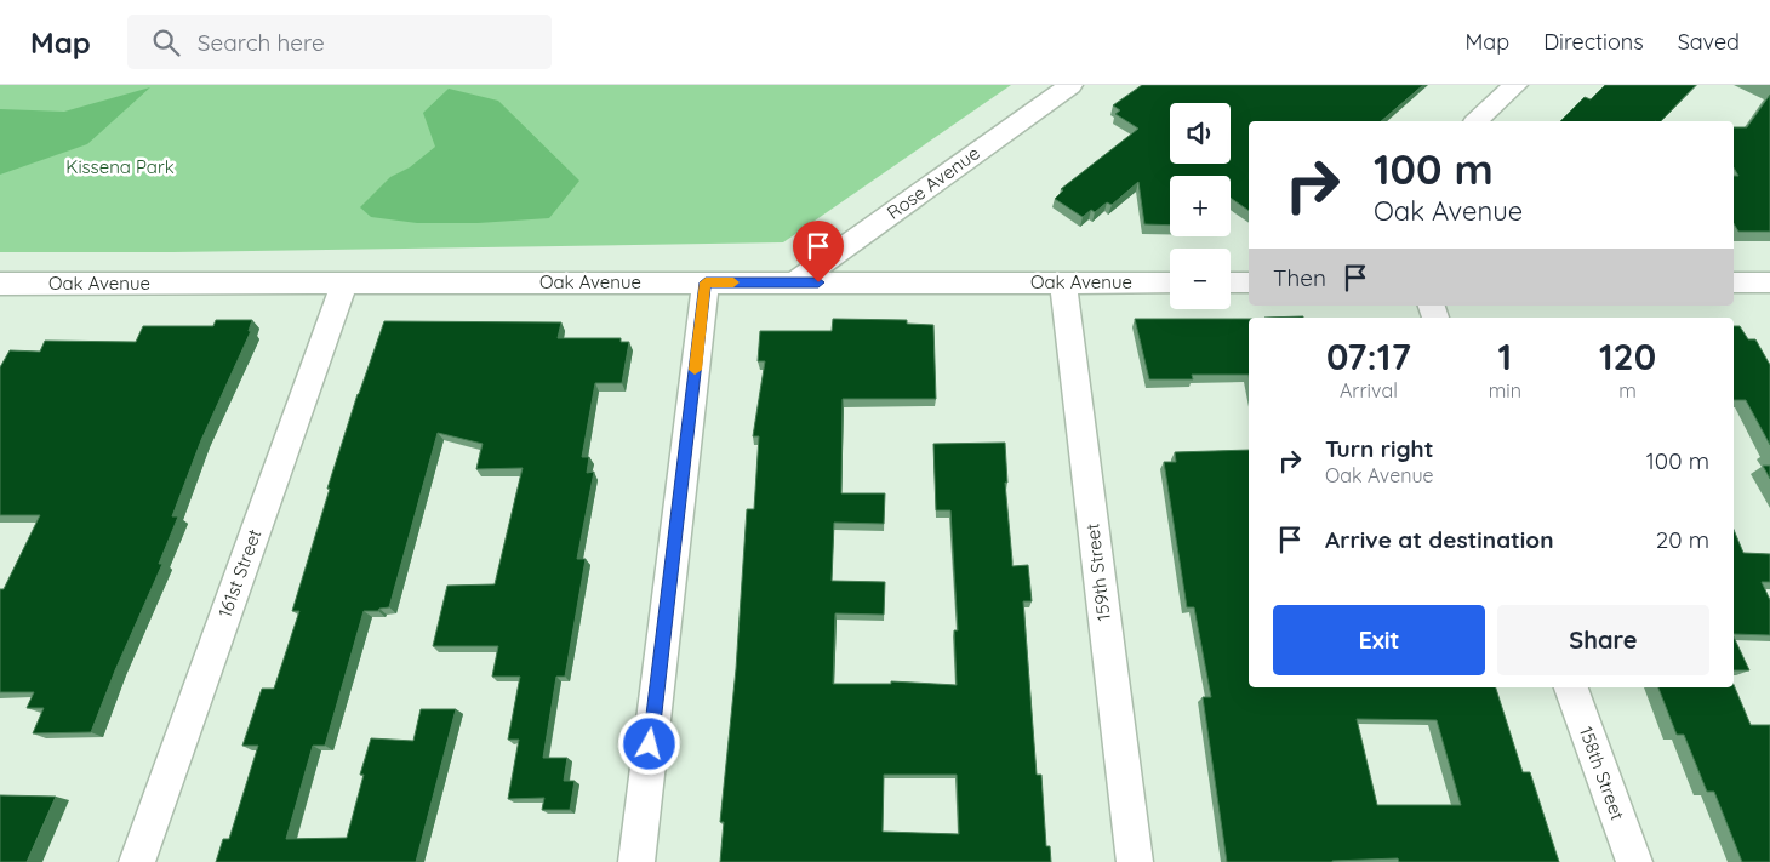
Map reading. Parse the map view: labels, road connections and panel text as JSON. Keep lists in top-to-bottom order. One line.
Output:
{"streets":{"street":["Rose Avenue","Oak Avenue","159th Street","161st Street","158th Street"]},"crossings":[["Rose Avenue","Oak Avenue"],["Oak Avenue","159th Street"],["Oak Avenue","161st Street"]],"parks":["Kissena Park"],"page":{"header":"Map","search":"Search here","nav":["Map","Directions","Saved"],"map_buttons":["+","−"],"turn":["100 m","Oak Avenue"],"then":"Then","eta":["07:17","Arrival","1","min","120","m"],"list":[{"name":"Turn right","note":"Oak Avenue","value":"100 m"},{"name":"Arrive at destination","value":"20 m"}],"buttons":["Exit","Share"]}}
